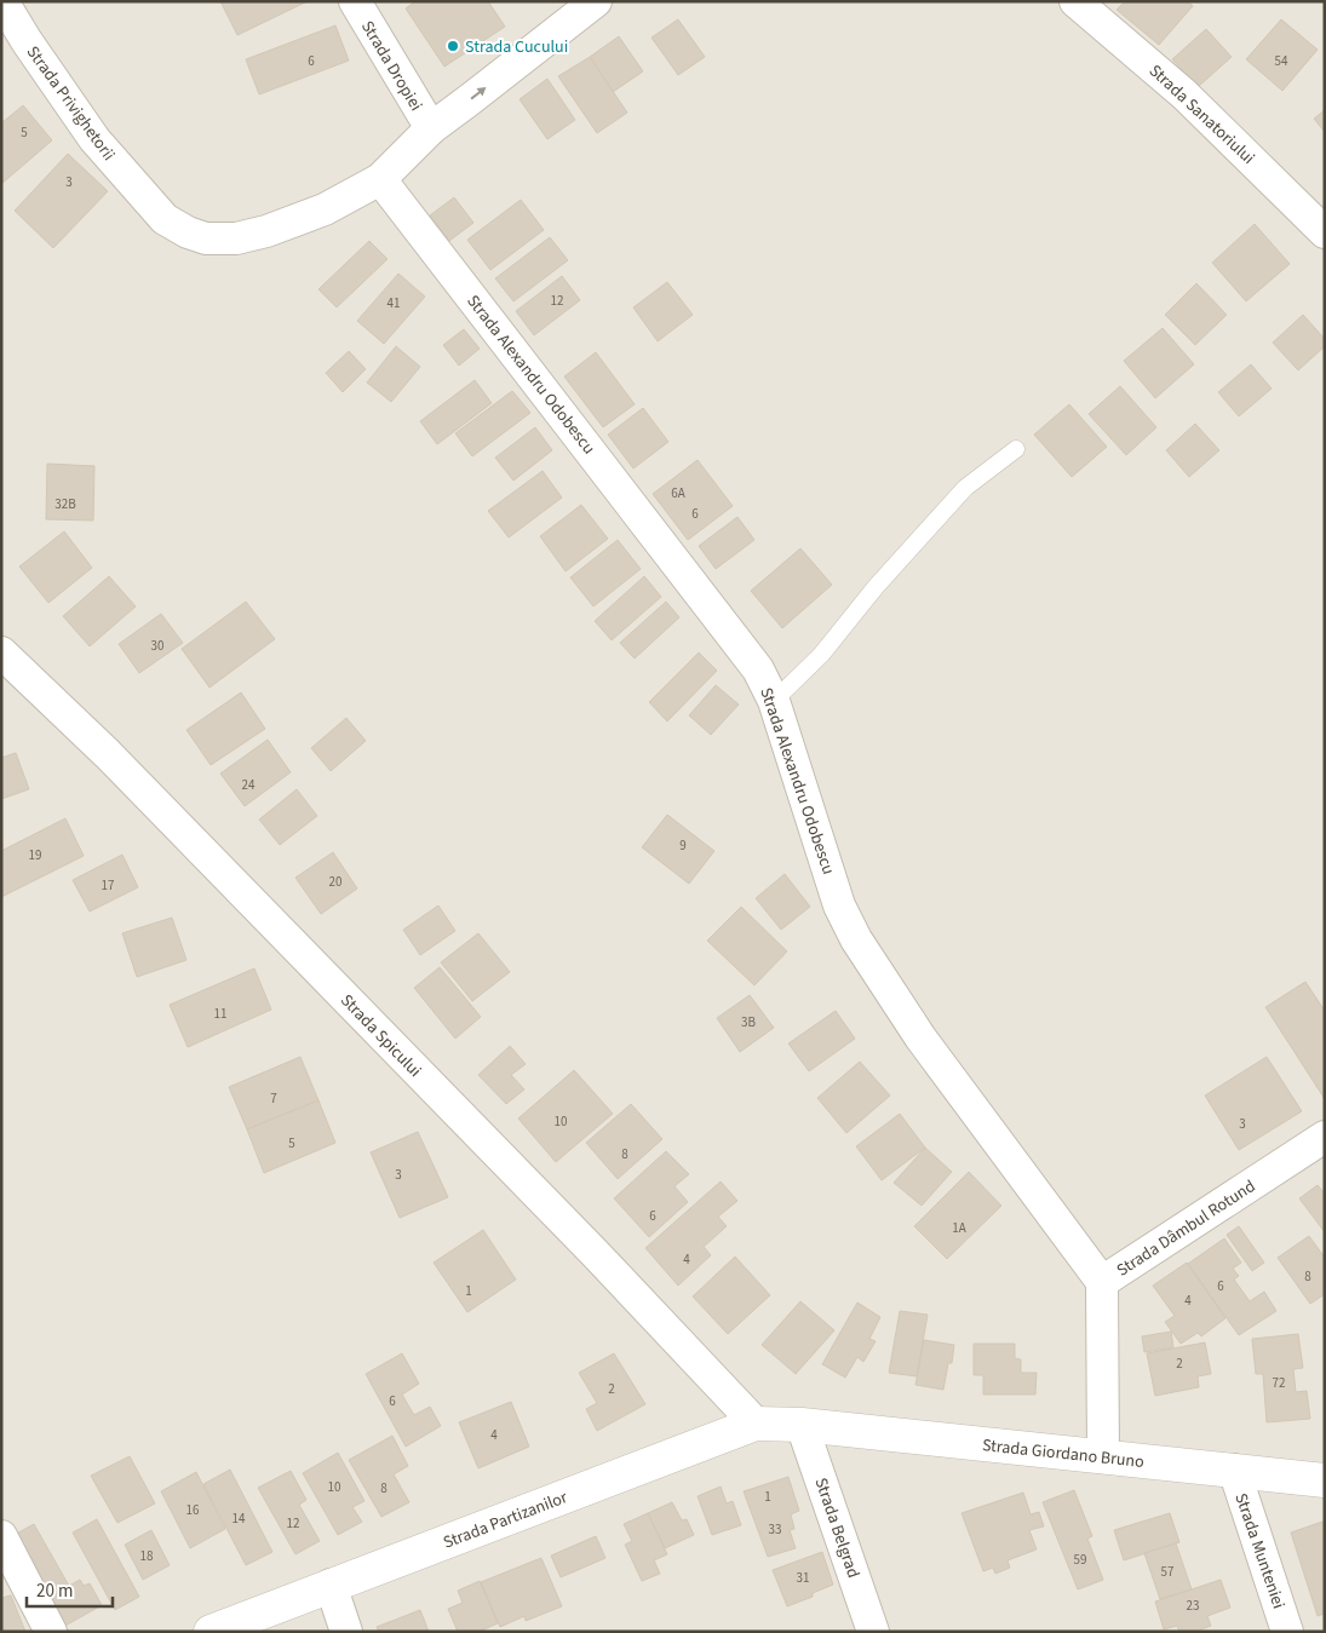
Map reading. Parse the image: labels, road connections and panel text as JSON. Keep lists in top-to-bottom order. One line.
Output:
{"streets":{"street":["Strada Dropiei","Strada Privighetorii","Strada Sanatoriului","Strada Alexandru Odobescu","Strada Spicului","Strada Dâmbul Rotund","Strada Giordano Bruno","Strada Partizanilor","Strada Belgrad","Strada Munteniei"]},"crossings":[["Strada Privighetorii","Strada Alexandru Odobescu"],["Strada Alexandru Odobescu","Strada Dâmbul Rotund"],["Strada Spicului","Strada Partizanilor"],["Strada Dâmbul Rotund","Strada Giordano Bruno"],["Strada Giordano Bruno","Strada Partizanilor"],["Strada Giordano Bruno","Strada Belgrad"],["Strada Giordano Bruno","Strada Munteniei"],["Strada Partizanilor","Strada Belgrad"]],"places":["Strada Cucului"],"house_numbers":["6","54","5","3","12","41","6A","32B","6","30","24","9","19","20","17","11","3B","7","10","3","5","8","3","6","1A","4","8","6","1","4","2","72","2","6","4","10","8","1","16","14","12","33","18","59","57","31","23"],"scale_bar":"20 m"}
